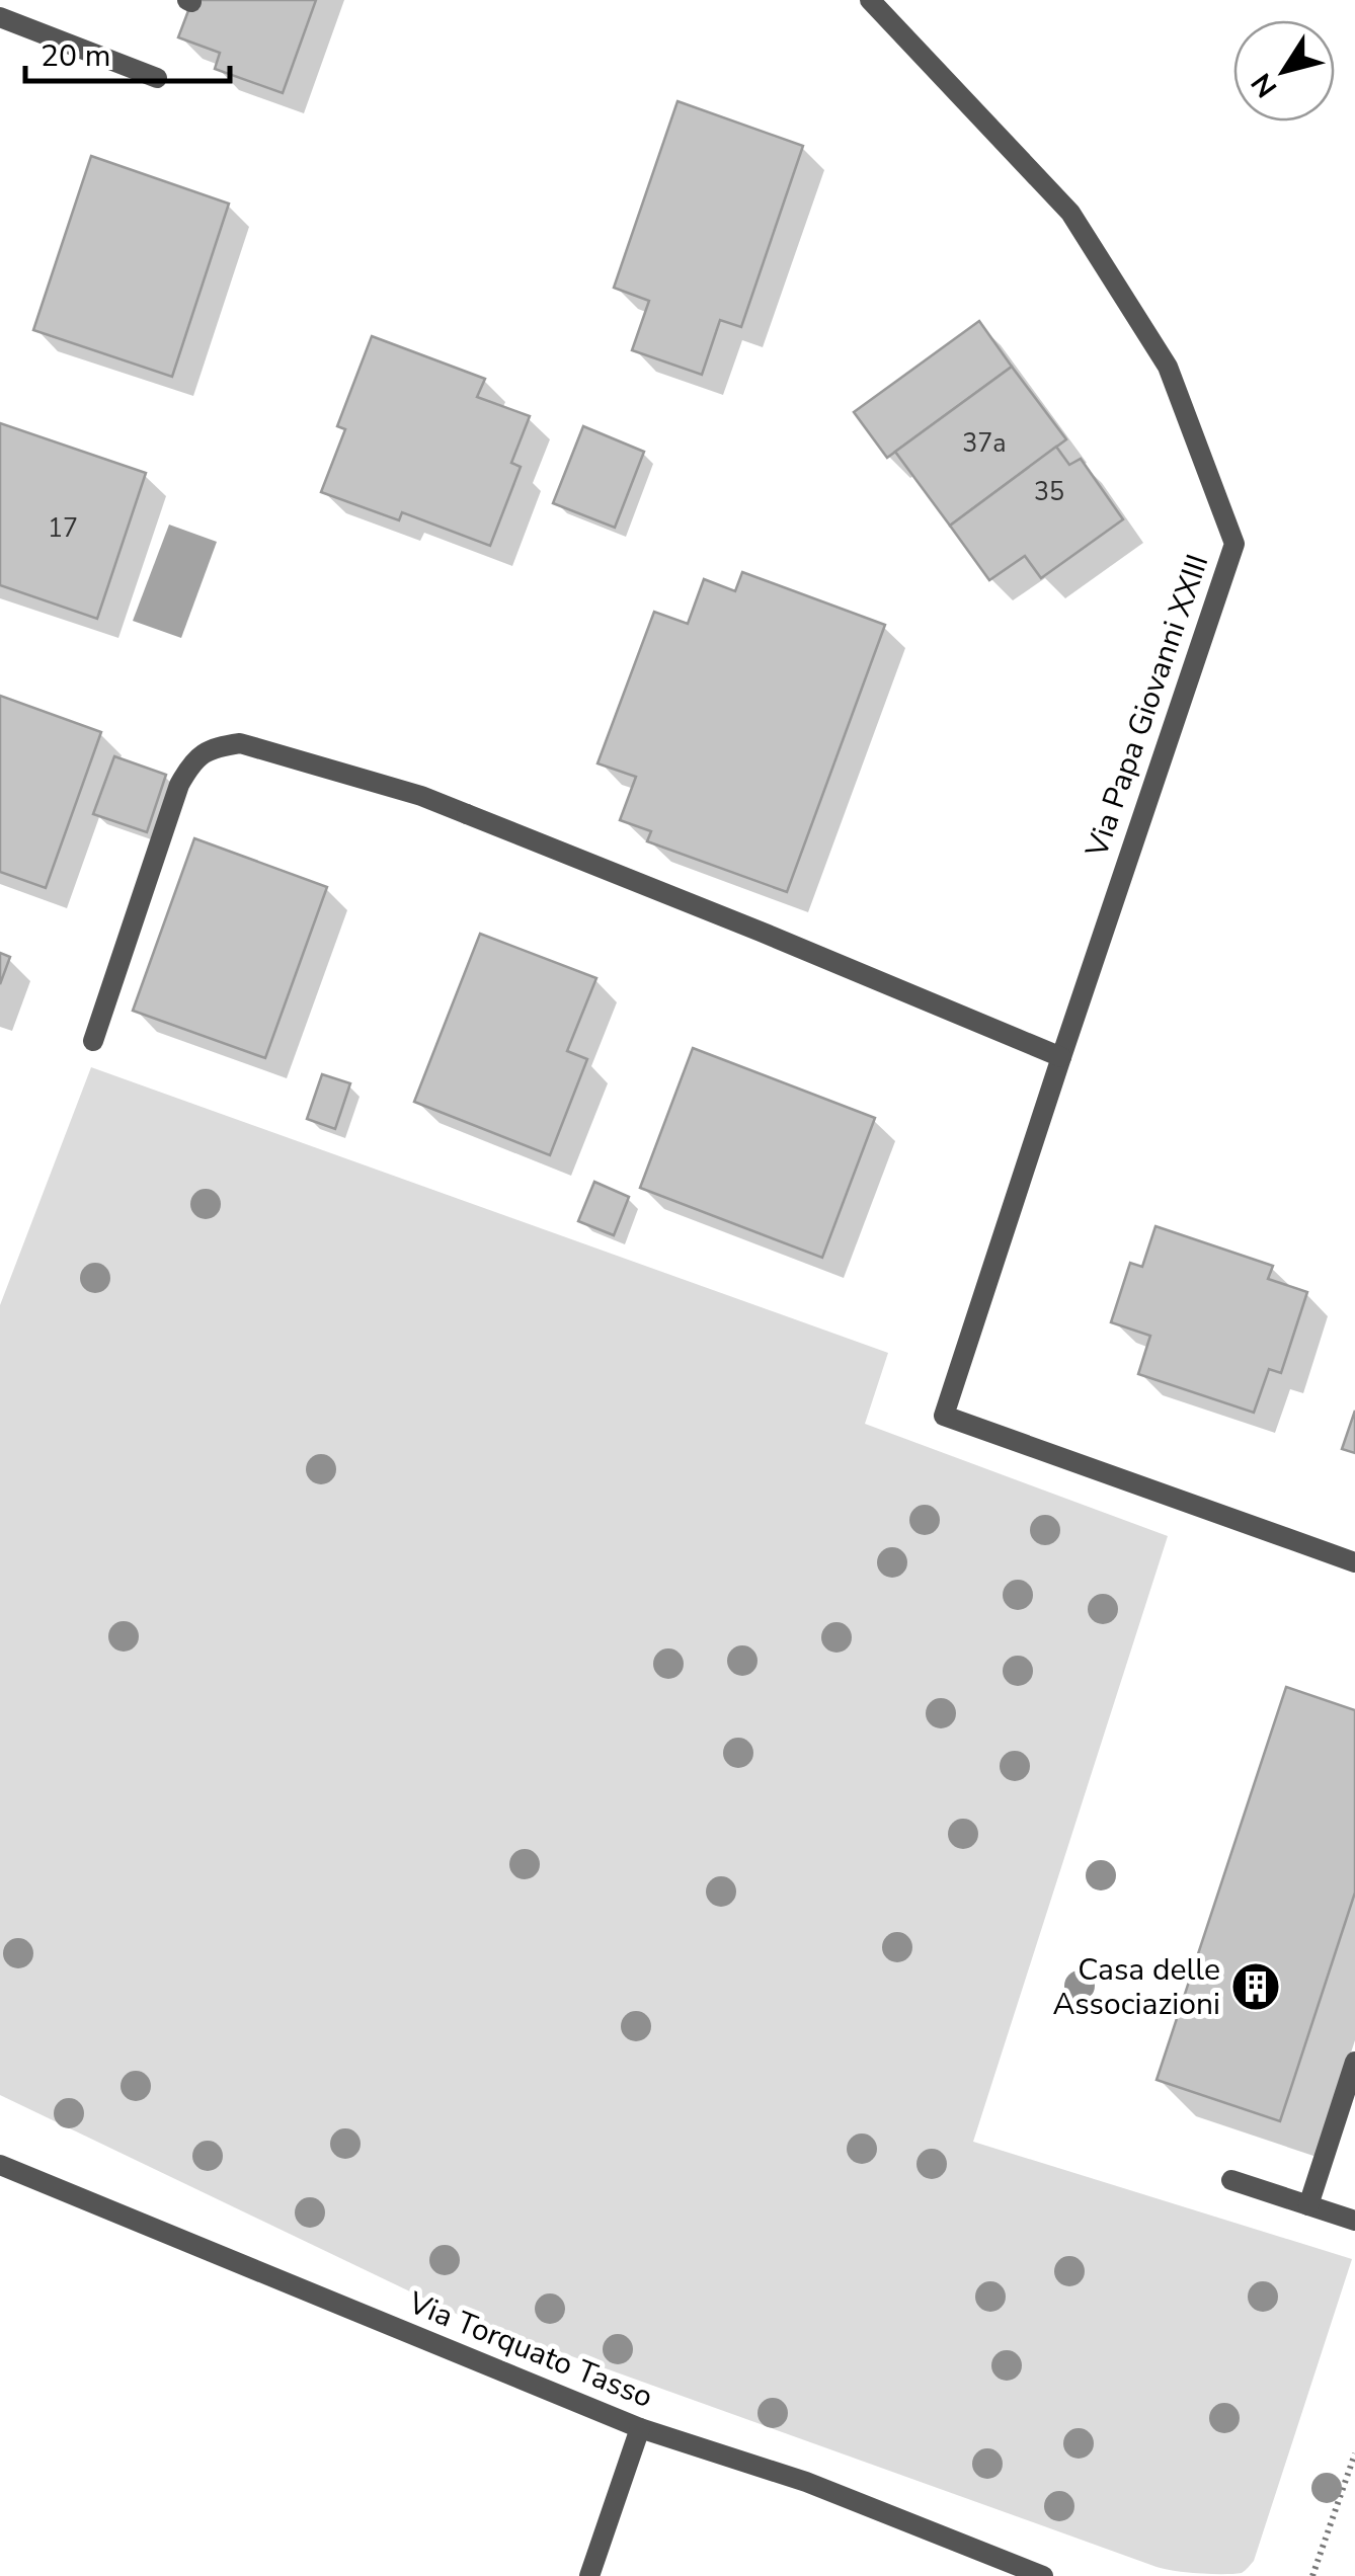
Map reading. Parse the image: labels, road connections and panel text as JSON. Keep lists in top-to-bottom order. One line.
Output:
{"streets":{"street":["Via Papa Giovanni XXIII","Via Torquato Tasso"]},"places":{"building":["Casa delle Associazioni"]},"house_numbers":["37a","35","17"],"scale_bar":"20 m","north":"bottom left"}
